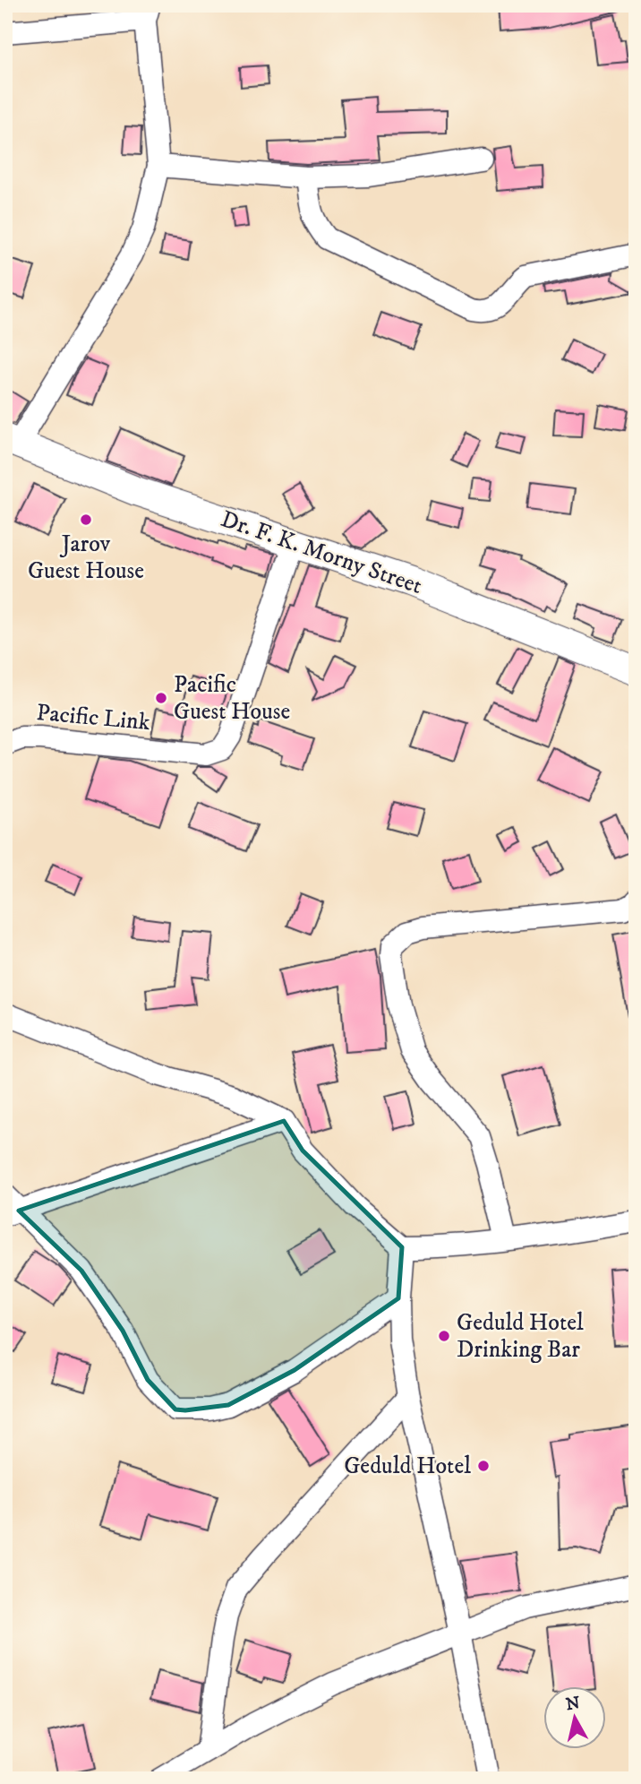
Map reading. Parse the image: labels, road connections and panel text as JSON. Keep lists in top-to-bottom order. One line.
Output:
{"streets":{"street":["Dr. F. K. Morny Street","Pacific Link"]},"crossings":[["Dr. F. K. Morny Street","Pacific Link"]],"places":["Jarov Guest House","Pacific Guest House","Geduld Hotel Drinking Bar","Geduld Hotel"],"north":"top"}
